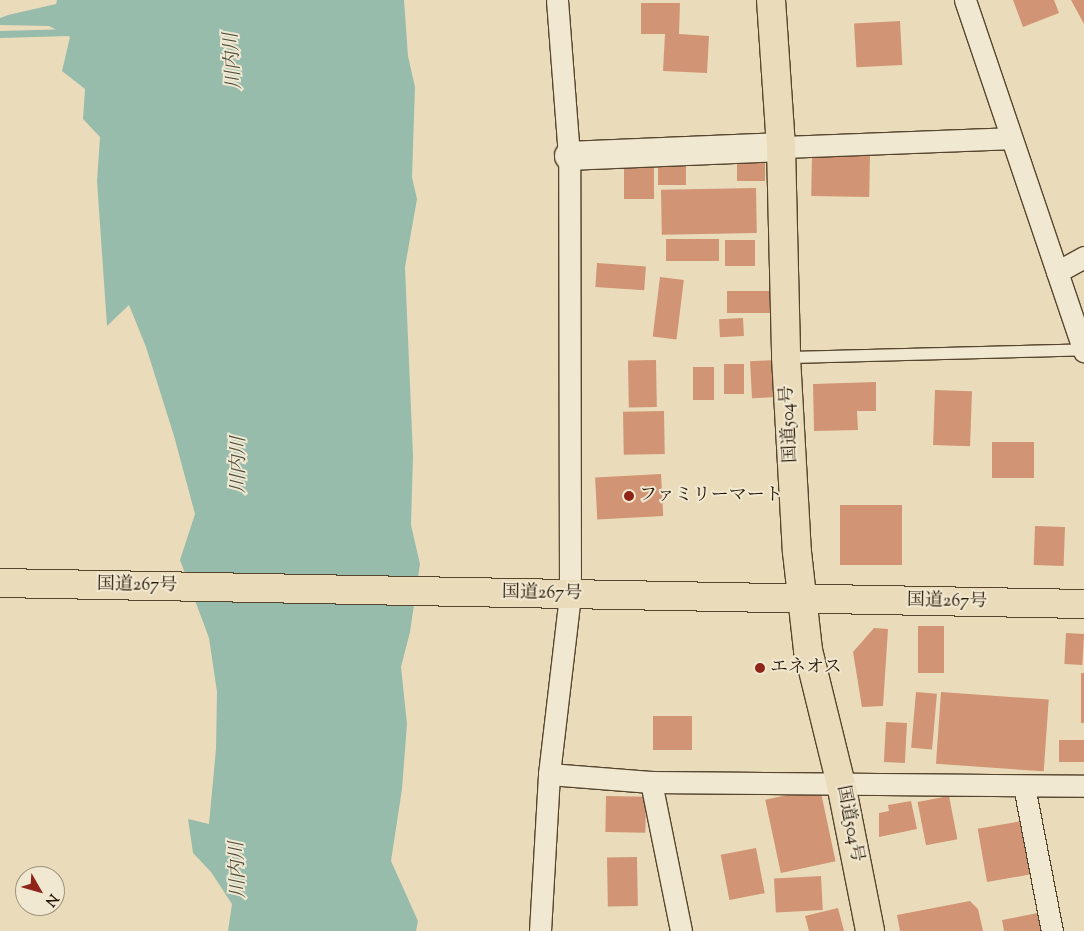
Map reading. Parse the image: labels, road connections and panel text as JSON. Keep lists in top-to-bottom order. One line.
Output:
{"streets":{"highway":["国道504号","国道267号"]},"crossings":[["国道504号","国道267号"]],"water":["川内川"],"places":["ファミリーマート","エネオス"],"north":"bottom right"}
